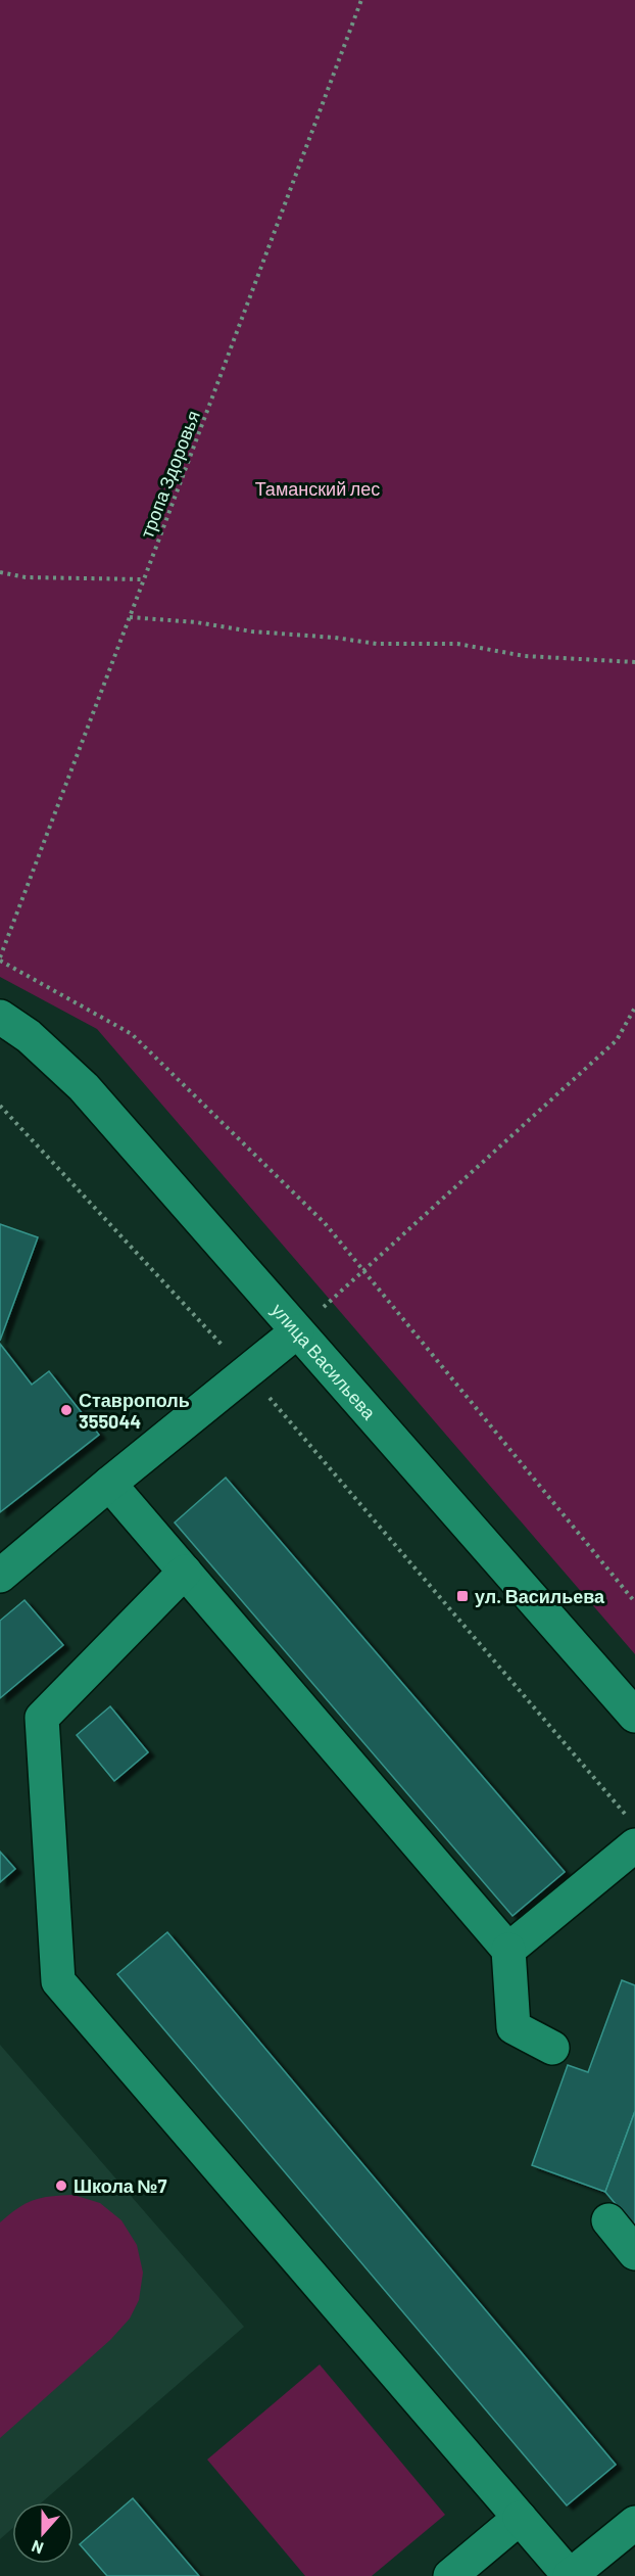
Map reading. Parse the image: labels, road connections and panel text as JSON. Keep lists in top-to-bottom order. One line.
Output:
{"streets":{"street":["улица Васильева"],"path":["тропа Здоровья"]},"parks":["Таманский лес"],"places":{"other":["Ставрополь 355044","Школа №7"],"transit":["ул. Васильева"]},"north":"bottom"}
